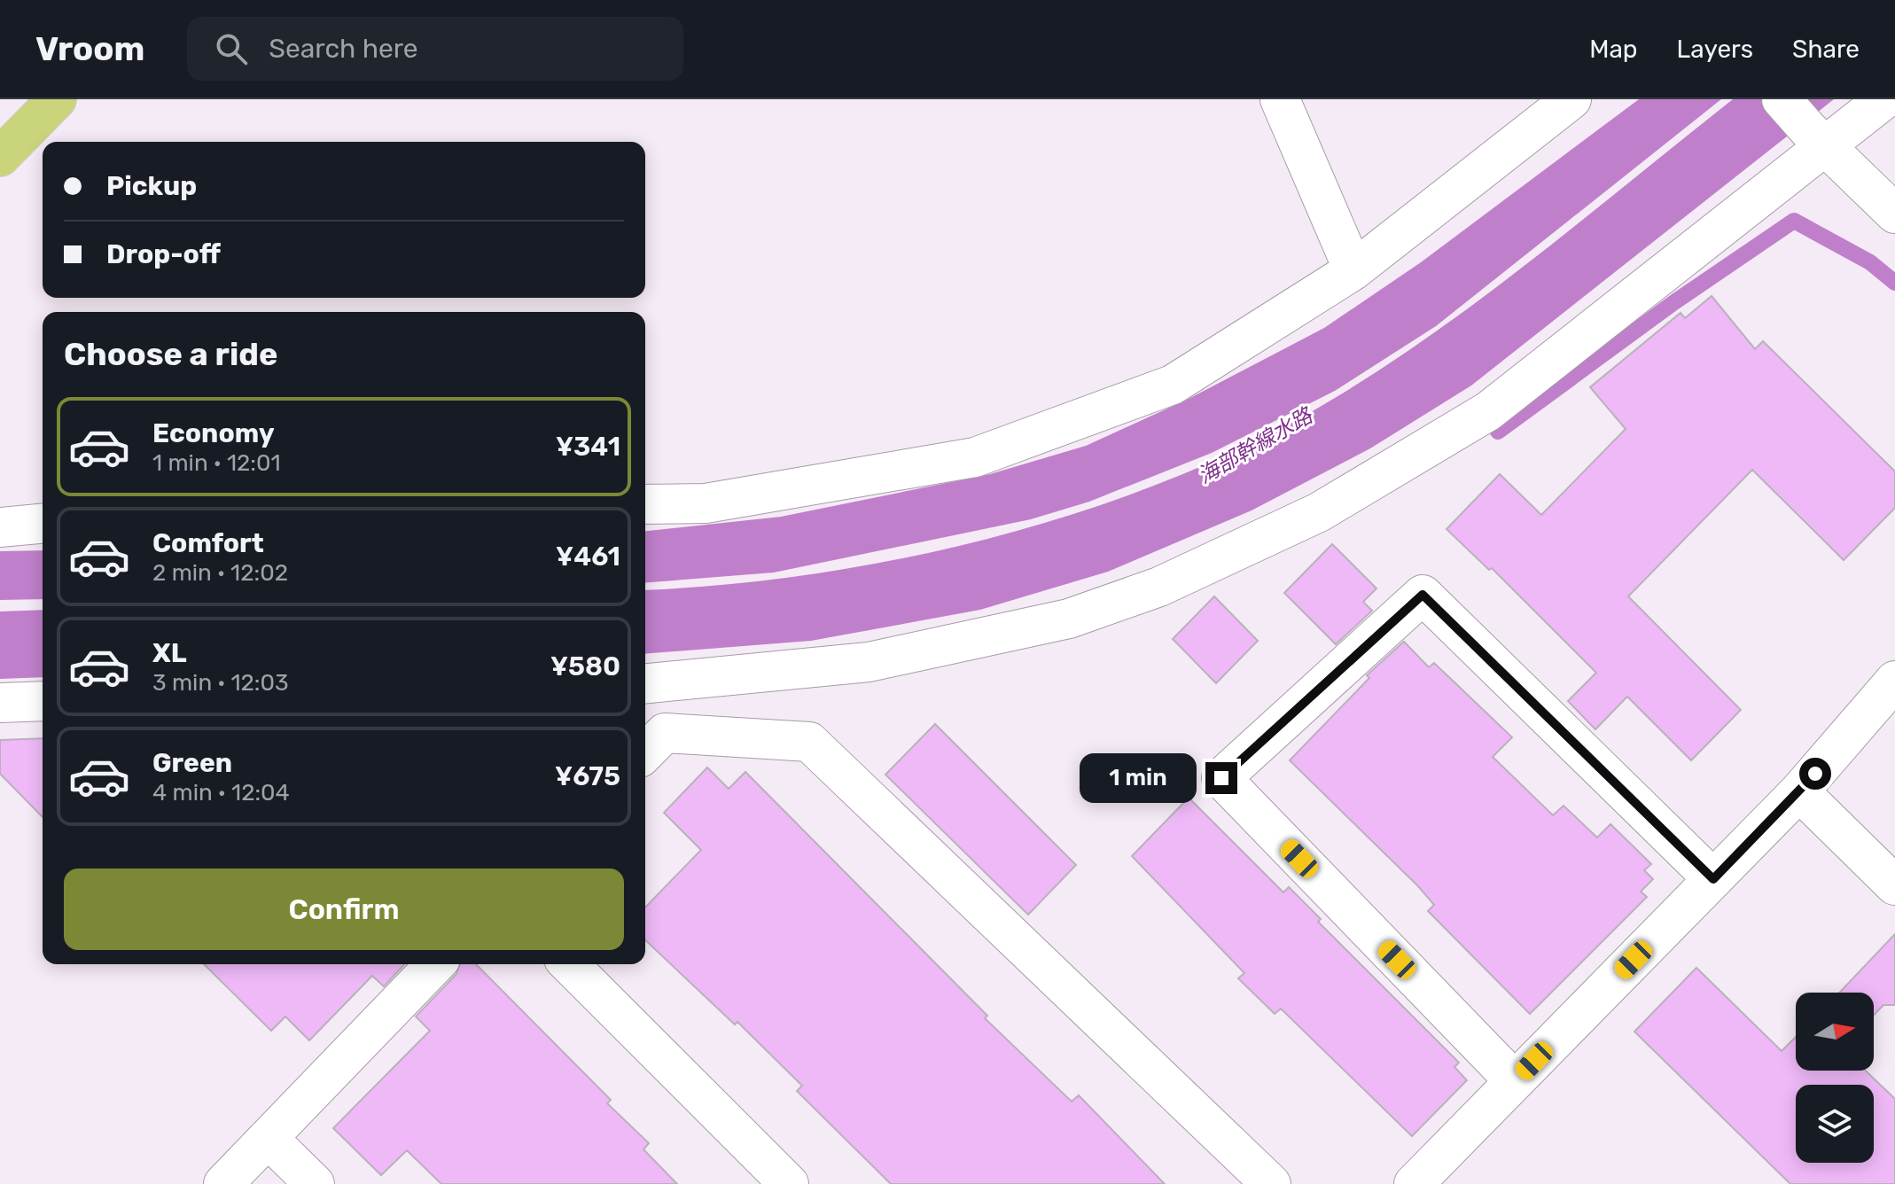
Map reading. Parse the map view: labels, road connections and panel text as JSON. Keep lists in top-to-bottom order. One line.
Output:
{"water":["海部幹線水路"],"north":"right","page":{"header":"Vroom","search":"Search here","nav":["Map","Layers","Share"],"banner":["Pickup","Drop-off"],"heading":"Choose a ride","list":[{"name":"Economy","note":"1 min · 12:01","value":"¥341"},{"name":"Comfort","note":"2 min · 12:02","value":"¥461"},{"name":"XL","note":"3 min · 12:03","value":"¥580"},{"name":"Green","note":"4 min · 12:04","value":"¥675"}],"bubble":"1 min","buttons":"Confirm"}}
